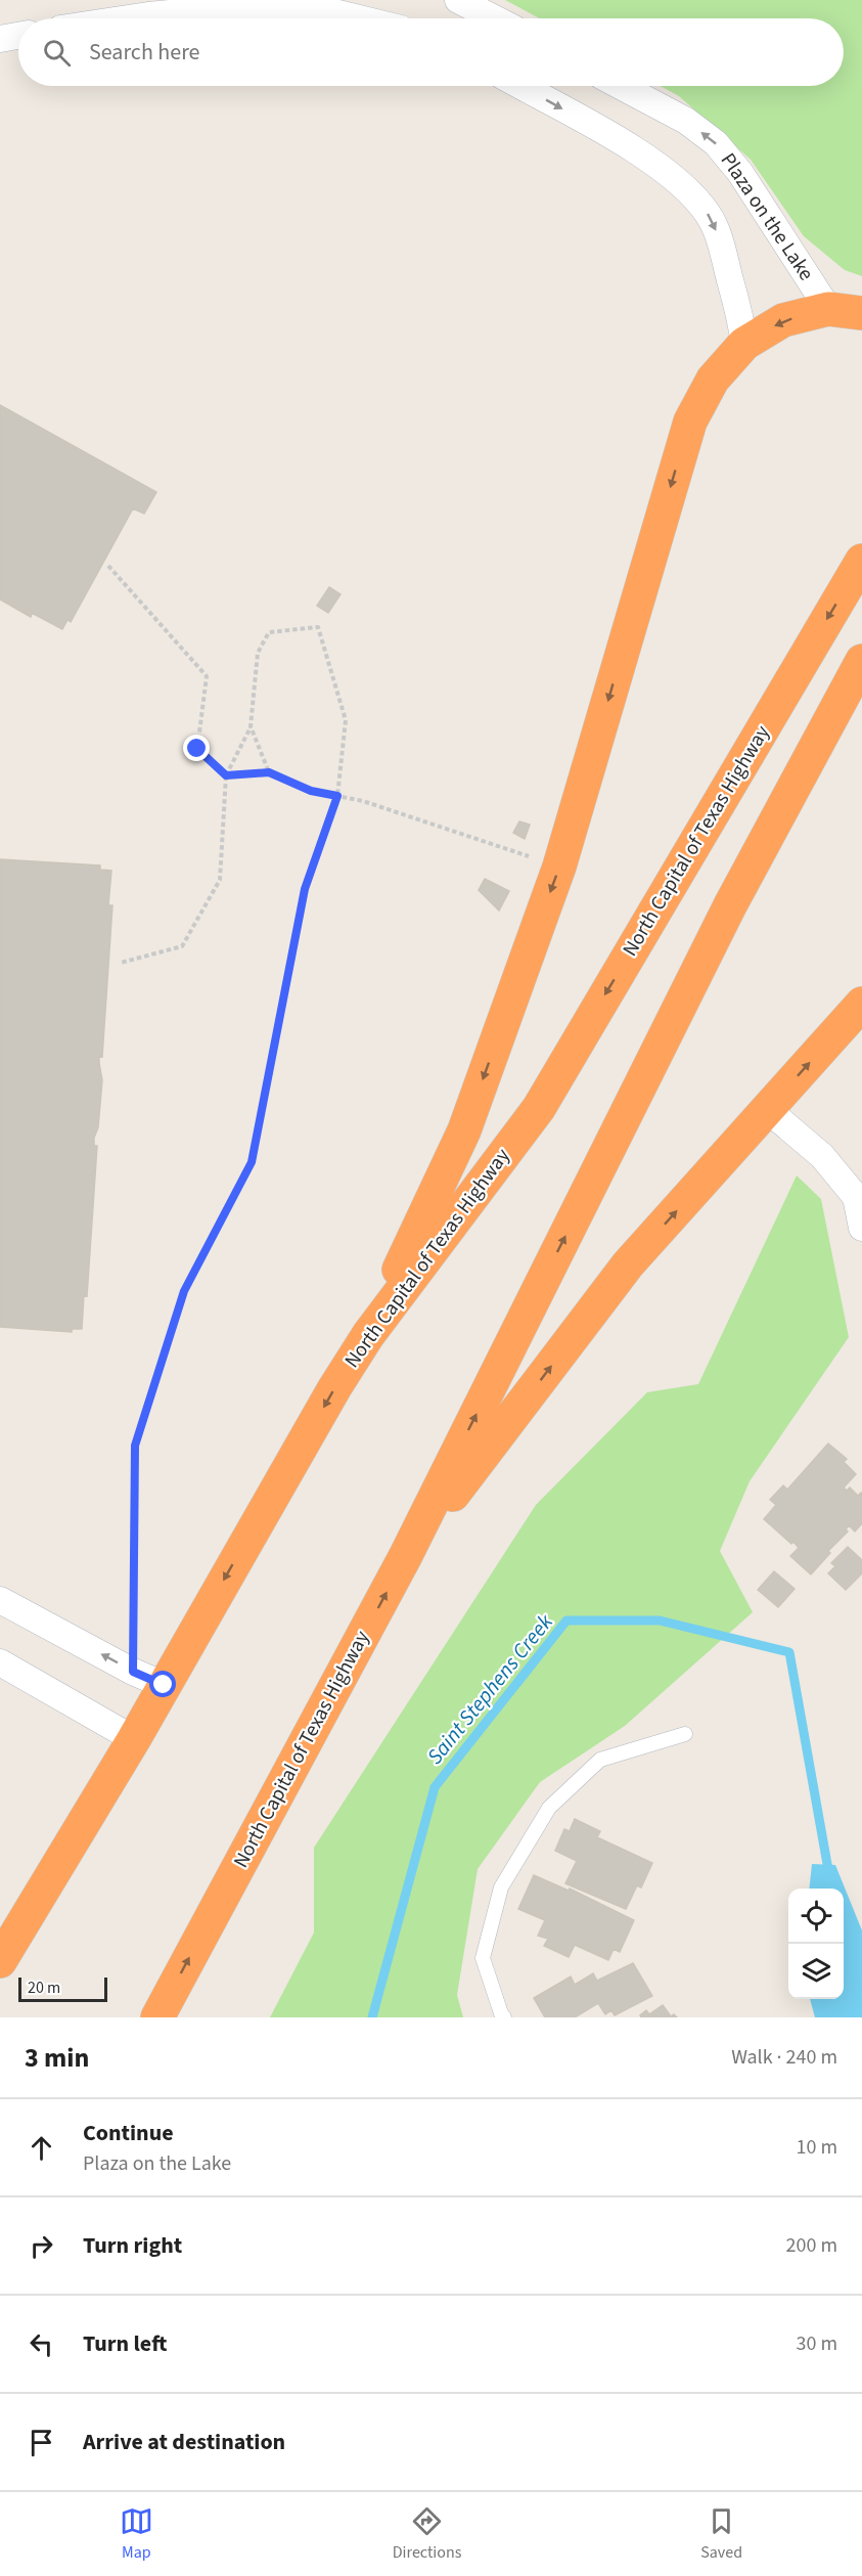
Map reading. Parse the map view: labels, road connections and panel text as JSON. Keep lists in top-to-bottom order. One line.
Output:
{"streets":{"highway":["North Capital of Texas Highway"],"street":["Plaza on the Lake"]},"water":["Saint Stephens Creek"],"scale_bar":"20 m","page":{"search":"Search here","scale":"20 m","heading":["3 min","Walk · 240 m"],"list":[["Continue","Plaza on the Lake","10 m"],["Turn right","200 m"],["Turn left","30 m"],"Arrive at destination"],"nav":["Map","Directions","Saved"]}}
